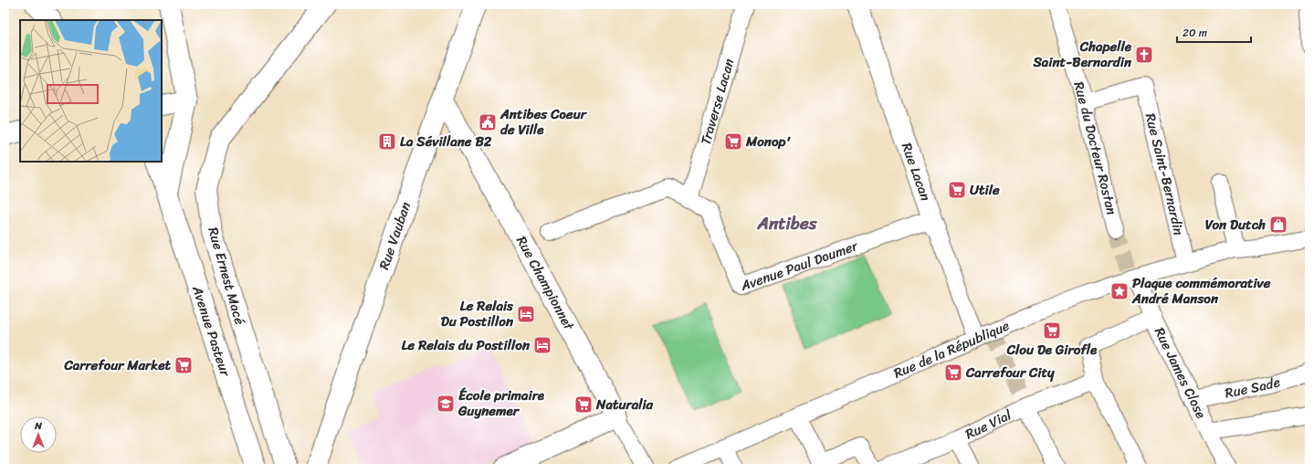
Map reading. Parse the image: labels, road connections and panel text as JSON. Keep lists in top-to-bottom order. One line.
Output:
{"streets":{"street":["Traverse Lacan","Rue du Docteur Rostan","Rue Lacan","Rue Saint-Bernardin","Rue Vauban","Avenue Paul Doumer","Rue Ernest Macé","Rue Championnet","Avenue Pasteur","Rue de la République","Rue James Close","Rue Sade","Rue Vial"]},"crossings":[["Traverse Lacan","Avenue Paul Doumer"],["Rue du Docteur Rostan","Rue Saint-Bernardin"],["Rue Lacan","Avenue Paul Doumer"],["Rue Lacan","Rue de la République"],["Rue Saint-Bernardin","Rue de la République"],["Rue Vauban","Rue Championnet"],["Rue de la République","Rue James Close"],["Rue James Close","Rue Sade"]],"districts":["Antibes"],"places":{"church":["Chapelle Saint-Bernardin"],"public building":["Antibes Coeur de Ville"],"building":["La Sévillane B2"],"supermarket":["Monop'","Utile","Clou De Girofle","Carrefour Market","Carrefour City","Naturalia"],"shop":["Von Dutch"],"place":["Plaque commémorative André Manson"],"hotel":["Le Relais Du Postillon","Le Relais du Postillon"],"school or university":["École primaire Guynemer"]},"scale_bar":"20 m","north":"top"}
